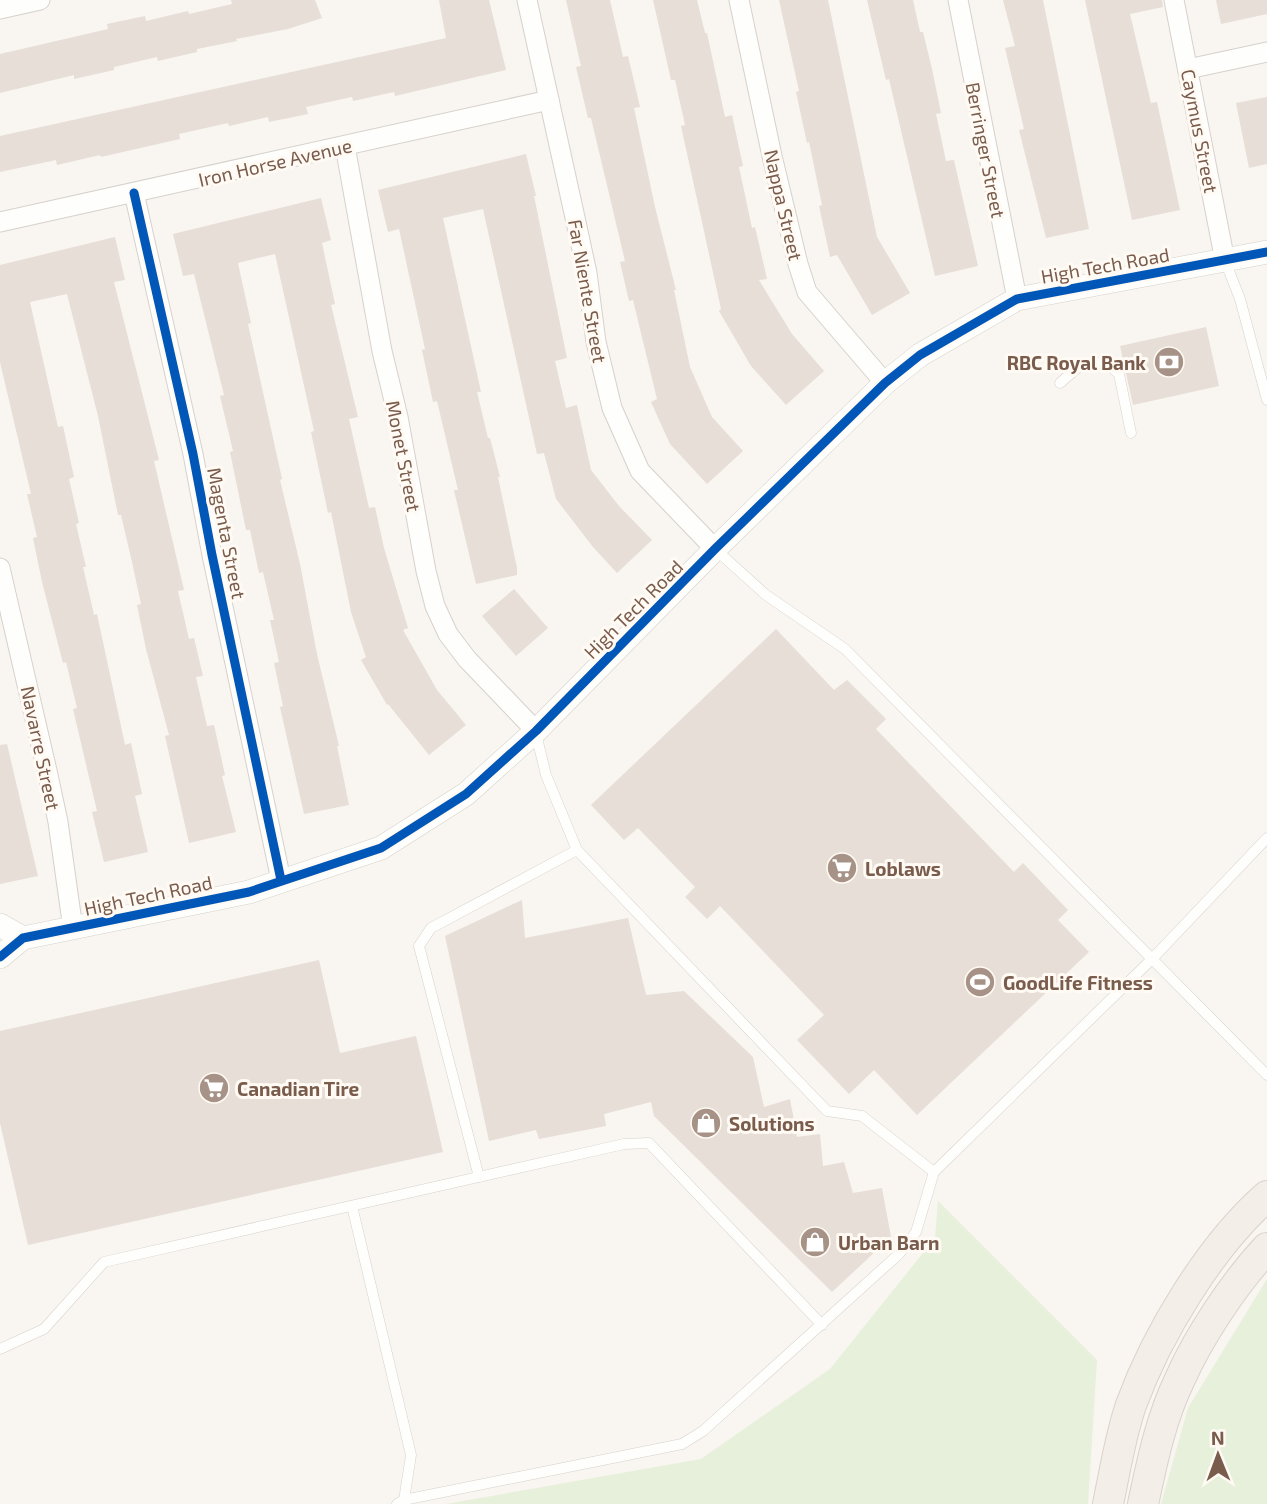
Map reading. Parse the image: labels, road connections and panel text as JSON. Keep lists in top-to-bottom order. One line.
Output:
{"streets":{"street":["Caymus Street","Berringer Street","Iron Horse Avenue","Nappa Street","High Tech Road","Far Niente Street","Monet Street","Magenta Street","Navarre Street"]},"crossings":[["Caymus Street","High Tech Road"],["Berringer Street","High Tech Road"],["Iron Horse Avenue","Far Niente Street"],["Iron Horse Avenue","Monet Street"],["Iron Horse Avenue","Magenta Street"],["Nappa Street","High Tech Road"],["High Tech Road","Far Niente Street"],["High Tech Road","Monet Street"],["High Tech Road","Magenta Street"],["High Tech Road","Navarre Street"]],"places":{"bank":["RBC Royal Bank"],"supermarket":["Loblaws","Canadian Tire"],"sports":["GoodLife Fitness"],"shop":["Solutions","Urban Barn"]},"north":"top"}
